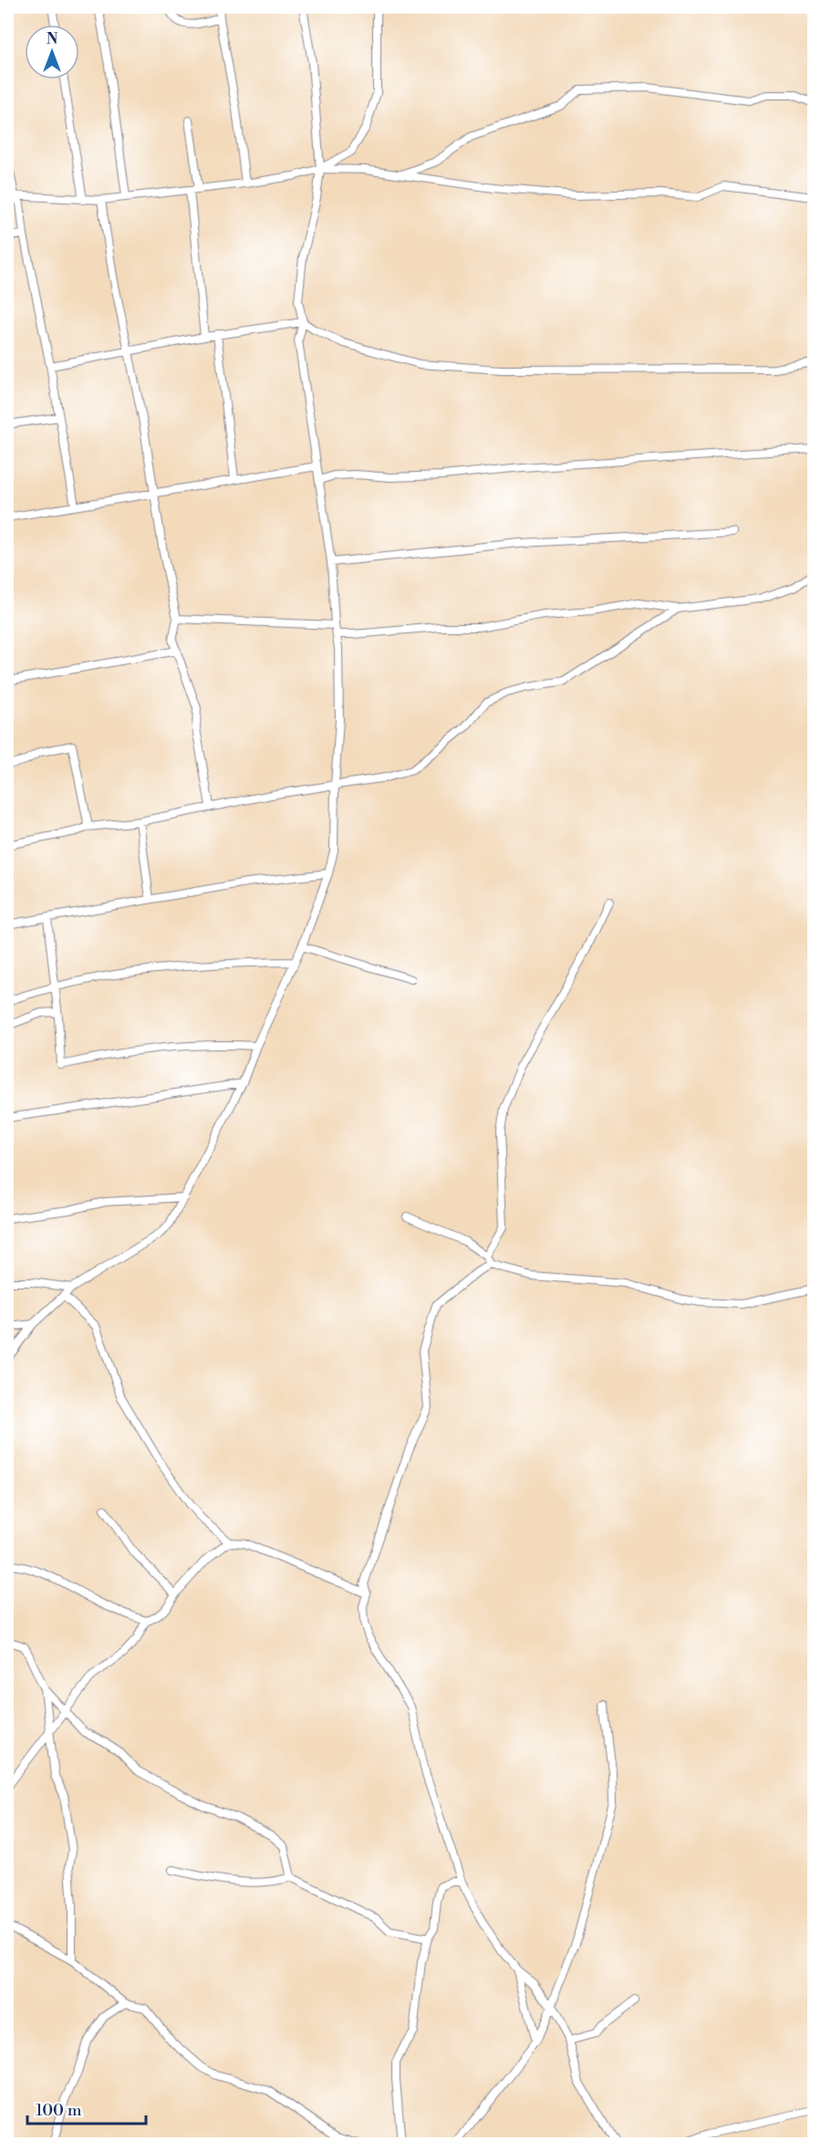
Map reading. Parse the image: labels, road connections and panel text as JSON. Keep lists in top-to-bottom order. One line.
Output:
{"scale_bar":"100 m","north":"top"}
